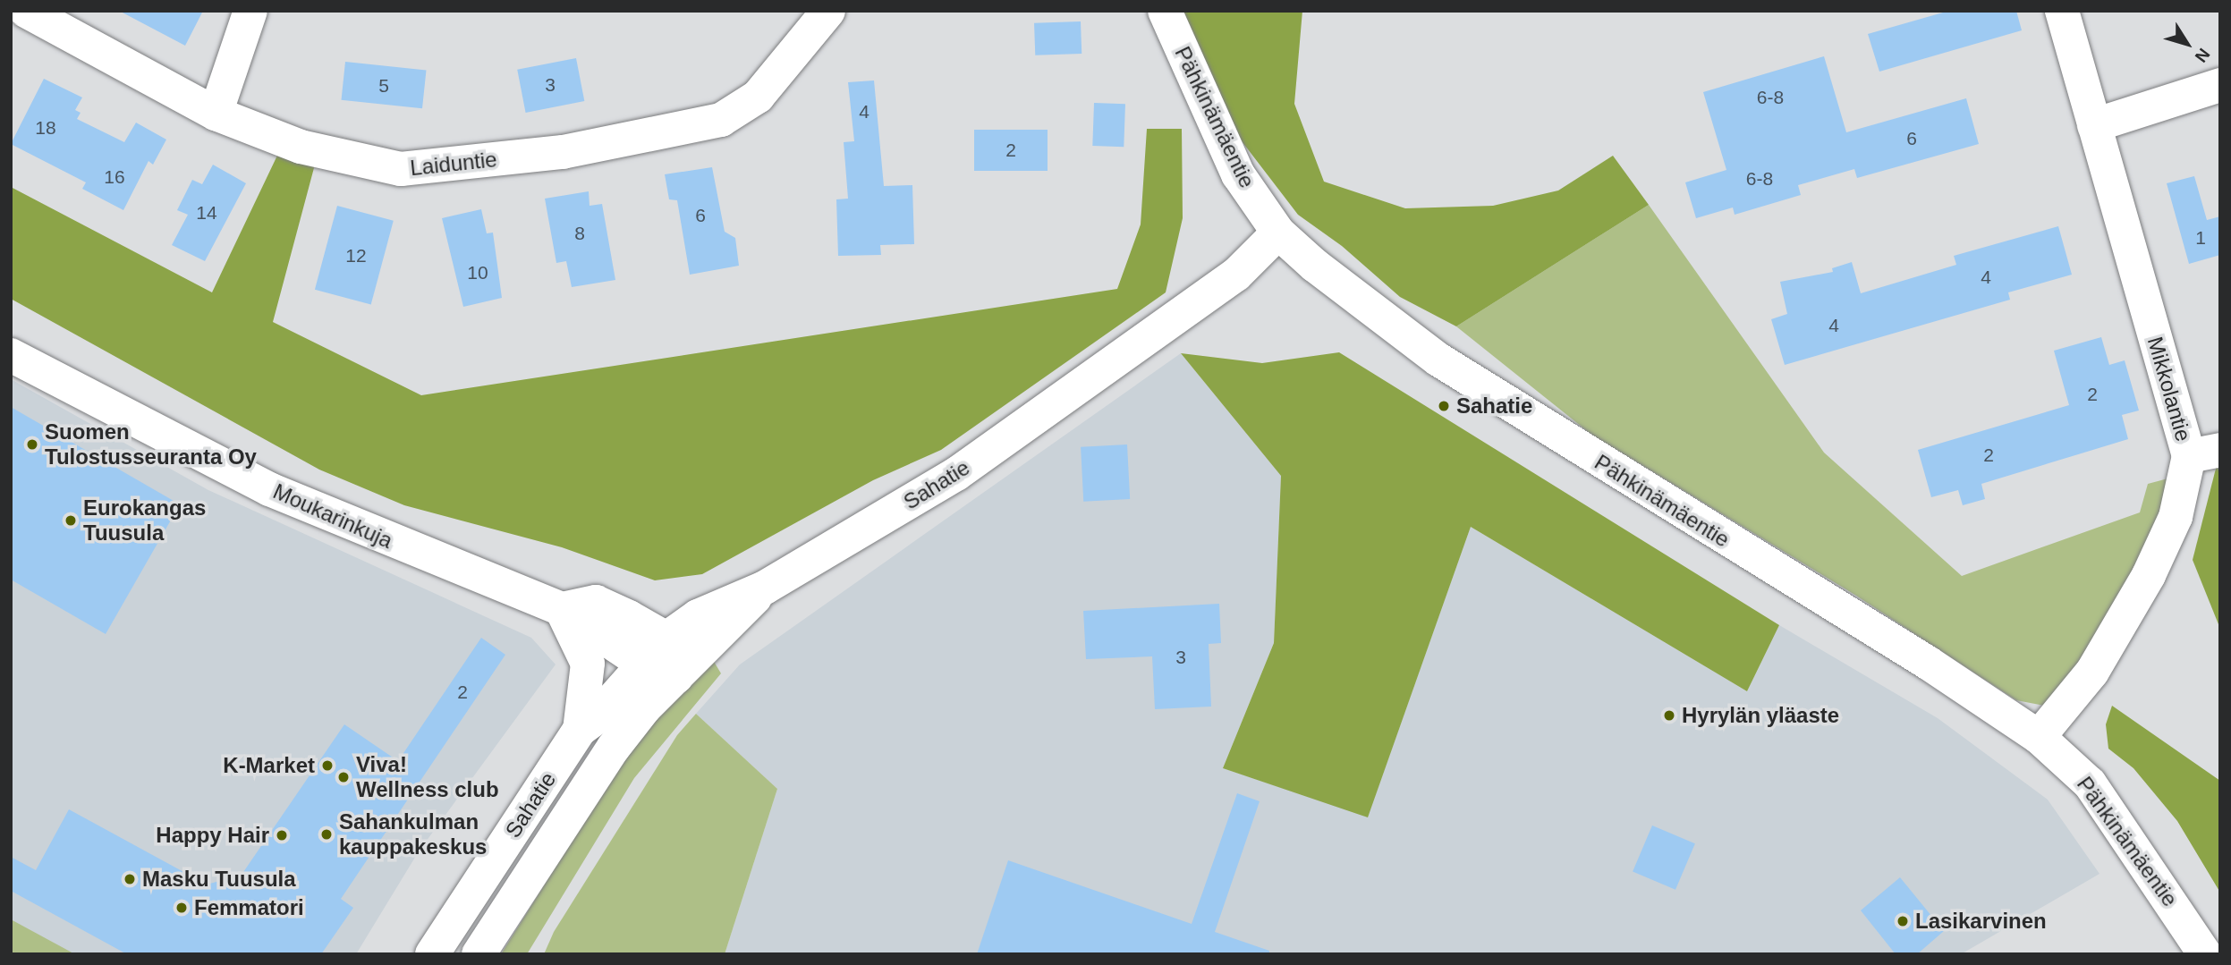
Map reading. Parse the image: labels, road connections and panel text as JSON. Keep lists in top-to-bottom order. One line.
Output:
{"streets":{"street":["Pähkinämäentie","Laiduntie","Mikkolantie","Sahatie","Moukarinkuja"]},"crossings":[["Pähkinämäentie","Mikkolantie"],["Pähkinämäentie","Sahatie"],["Sahatie","Moukarinkuja"]],"places":["Sahatie","Suomen Tulostusseuranta Oy","Eurokangas Tuusula","Hyrylän yläaste","K-Market","Viva! Wellness club","Sahankulman kauppakeskus","Happy Hair","Masku Tuusula","Femmatori","Lasikarvinen"],"house_numbers":["3","5","6-8","4","18","6","2","16","6-8","14","6","8","1","12","10","4","4","2","2","3","2"],"north":"bottom right"}
